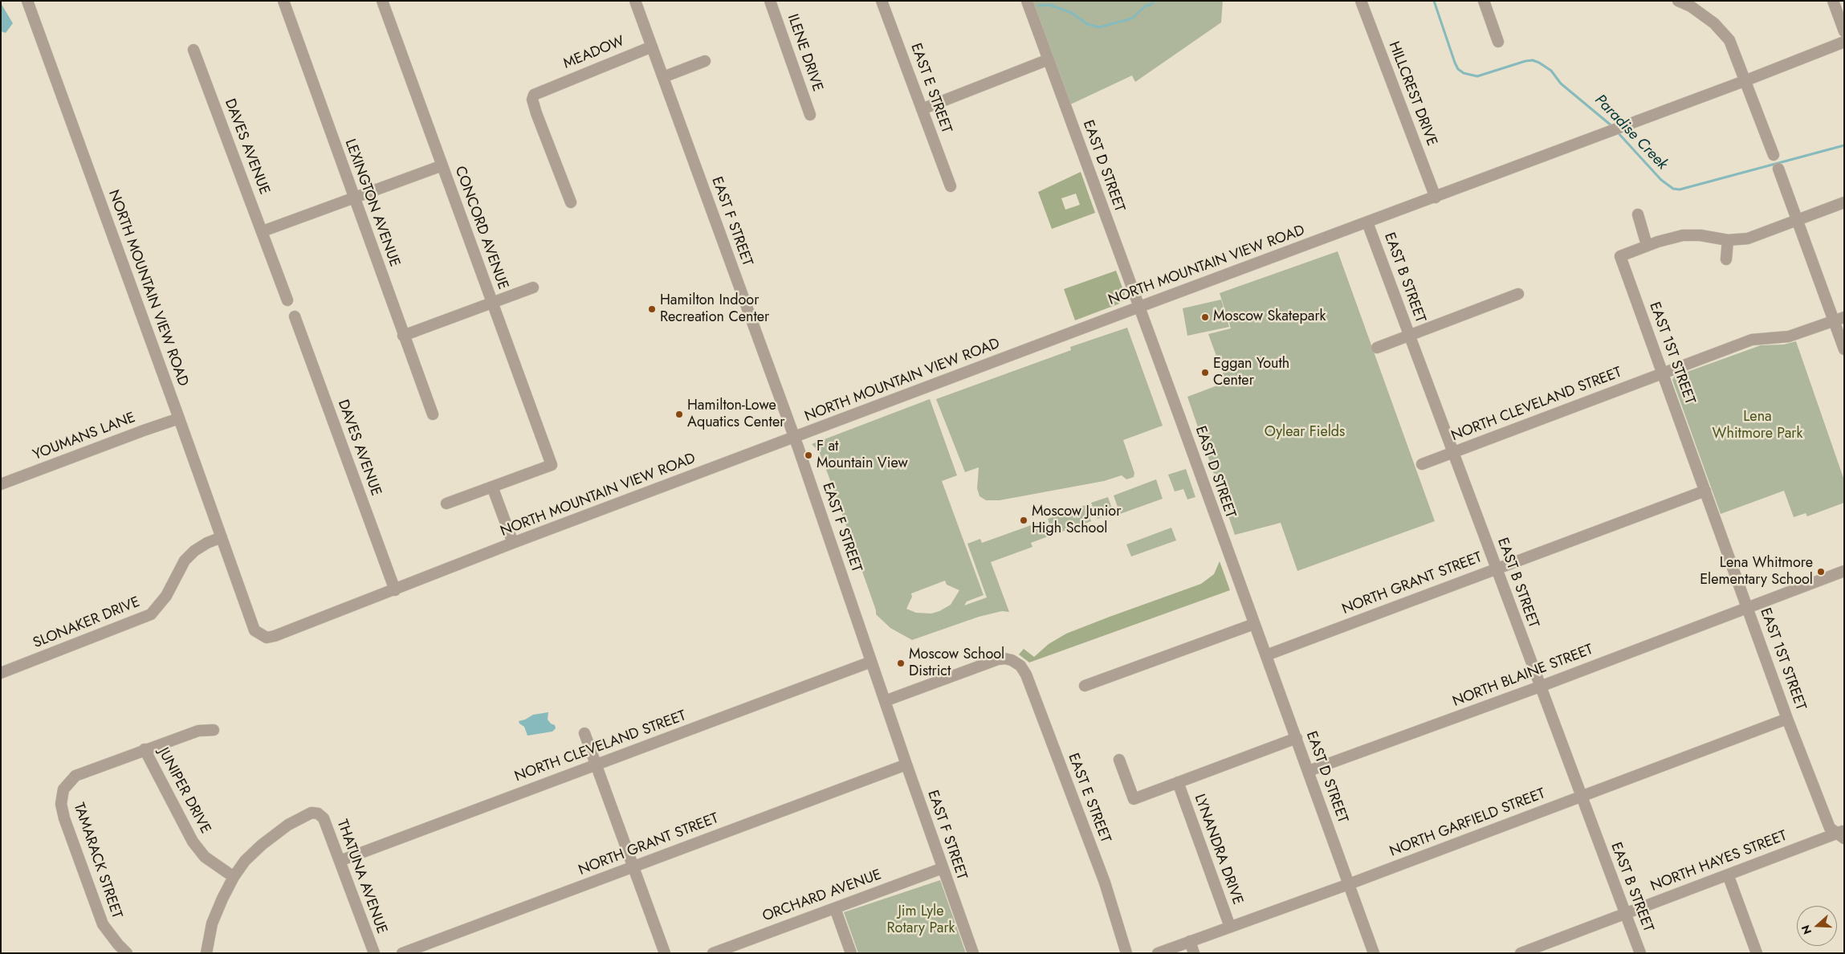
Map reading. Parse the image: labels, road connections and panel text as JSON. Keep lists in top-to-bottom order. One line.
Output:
{"streets":{"street":["MEADOW","ILENE DRIVE","EAST E STREET","HILLCREST DRIVE","DAVES AVENUE","EAST D STREET","LEXINGTON AVENUE","EAST F STREET","CONCORD AVENUE","NORTH MOUNTAIN VIEW ROAD","EAST B STREET","EAST 1ST STREET","NORTH CLEVELAND STREET","YOUMANS LANE","NORTH GRANT STREET","SLONAKER DRIVE","NORTH BLAINE STREET","JUNIPER DRIVE","NORTH GARFIELD STREET","LYNANDRA DRIVE","TAMARACK STREET","NORTH HAYES STREET","THATUNA AVENUE","ORCHARD AVENUE"]},"crossings":[["MEADOW","EAST F STREET"],["EAST E STREET","EAST F STREET"],["HILLCREST DRIVE","NORTH MOUNTAIN VIEW ROAD"],["DAVES AVENUE","NORTH MOUNTAIN VIEW ROAD"],["EAST D STREET","NORTH MOUNTAIN VIEW ROAD"],["EAST D STREET","NORTH GRANT STREET"],["EAST D STREET","NORTH BLAINE STREET"],["EAST D STREET","NORTH GARFIELD STREET"],["EAST F STREET","NORTH MOUNTAIN VIEW ROAD"],["EAST F STREET","NORTH CLEVELAND STREET"],["EAST F STREET","NORTH GRANT STREET"],["EAST F STREET","ORCHARD AVENUE"],["NORTH MOUNTAIN VIEW ROAD","EAST B STREET"],["NORTH MOUNTAIN VIEW ROAD","YOUMANS LANE"],["NORTH MOUNTAIN VIEW ROAD","SLONAKER DRIVE"],["EAST B STREET","NORTH CLEVELAND STREET"],["EAST B STREET","NORTH GRANT STREET"],["EAST B STREET","NORTH BLAINE STREET"],["EAST B STREET","NORTH GARFIELD STREET"],["EAST B STREET","NORTH HAYES STREET"],["EAST 1ST STREET","NORTH CLEVELAND STREET"],["EAST 1ST STREET","NORTH GRANT STREET"],["EAST 1ST STREET","NORTH BLAINE STREET"],["EAST 1ST STREET","NORTH GARFIELD STREET"],["EAST 1ST STREET","NORTH HAYES STREET"],["NORTH CLEVELAND STREET","THATUNA AVENUE"],["JUNIPER DRIVE","TAMARACK STREET"],["JUNIPER DRIVE","THATUNA AVENUE"],["NORTH GARFIELD STREET","LYNANDRA DRIVE"]],"water":["Paradise Creek"],"parks":["Lena Whitmore Park","Oylear Fields","Jim Lyle Rotary Park"],"places":["Hamilton Indoor Recreation Center","Moscow Skatepark","Eggan Youth Center","Hamilton-Lowe Aquatics Center","F at Mountain View","Moscow Junior High School","Lena Whitmore Elementary School","Moscow School District"],"north":"left"}
